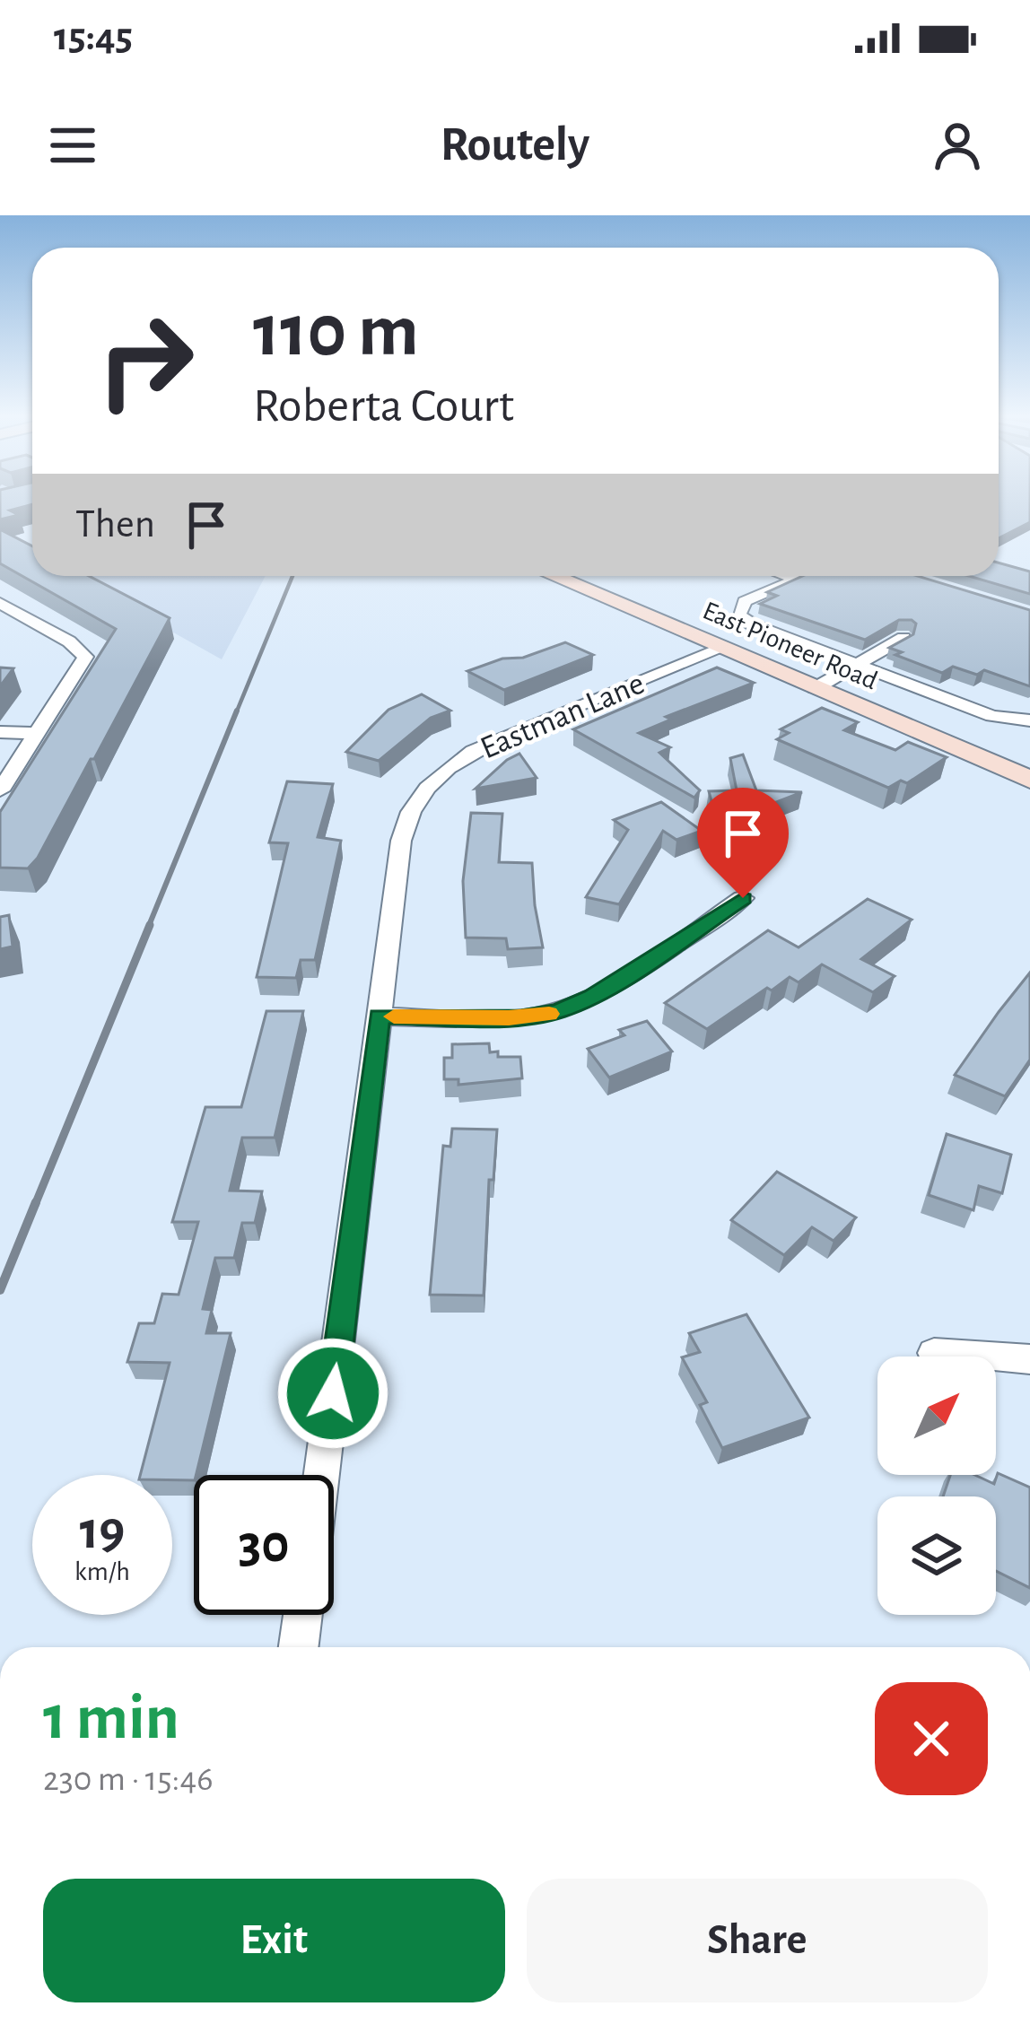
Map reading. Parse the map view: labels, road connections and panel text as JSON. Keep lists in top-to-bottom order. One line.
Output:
{"streets":{"main road":["East Pioneer Road"],"street":["Eastman Lane"]},"crossings":[["East Pioneer Road","Eastman Lane"]],"north":"top right","page":{"status":"15:45","header":"Routely","turn":["110 m","Roberta Court"],"then":"Then","speed":"19 km/h","limit":"30","heading":["1 min","230 m · 15:46"],"buttons":["Exit","Share"]}}
